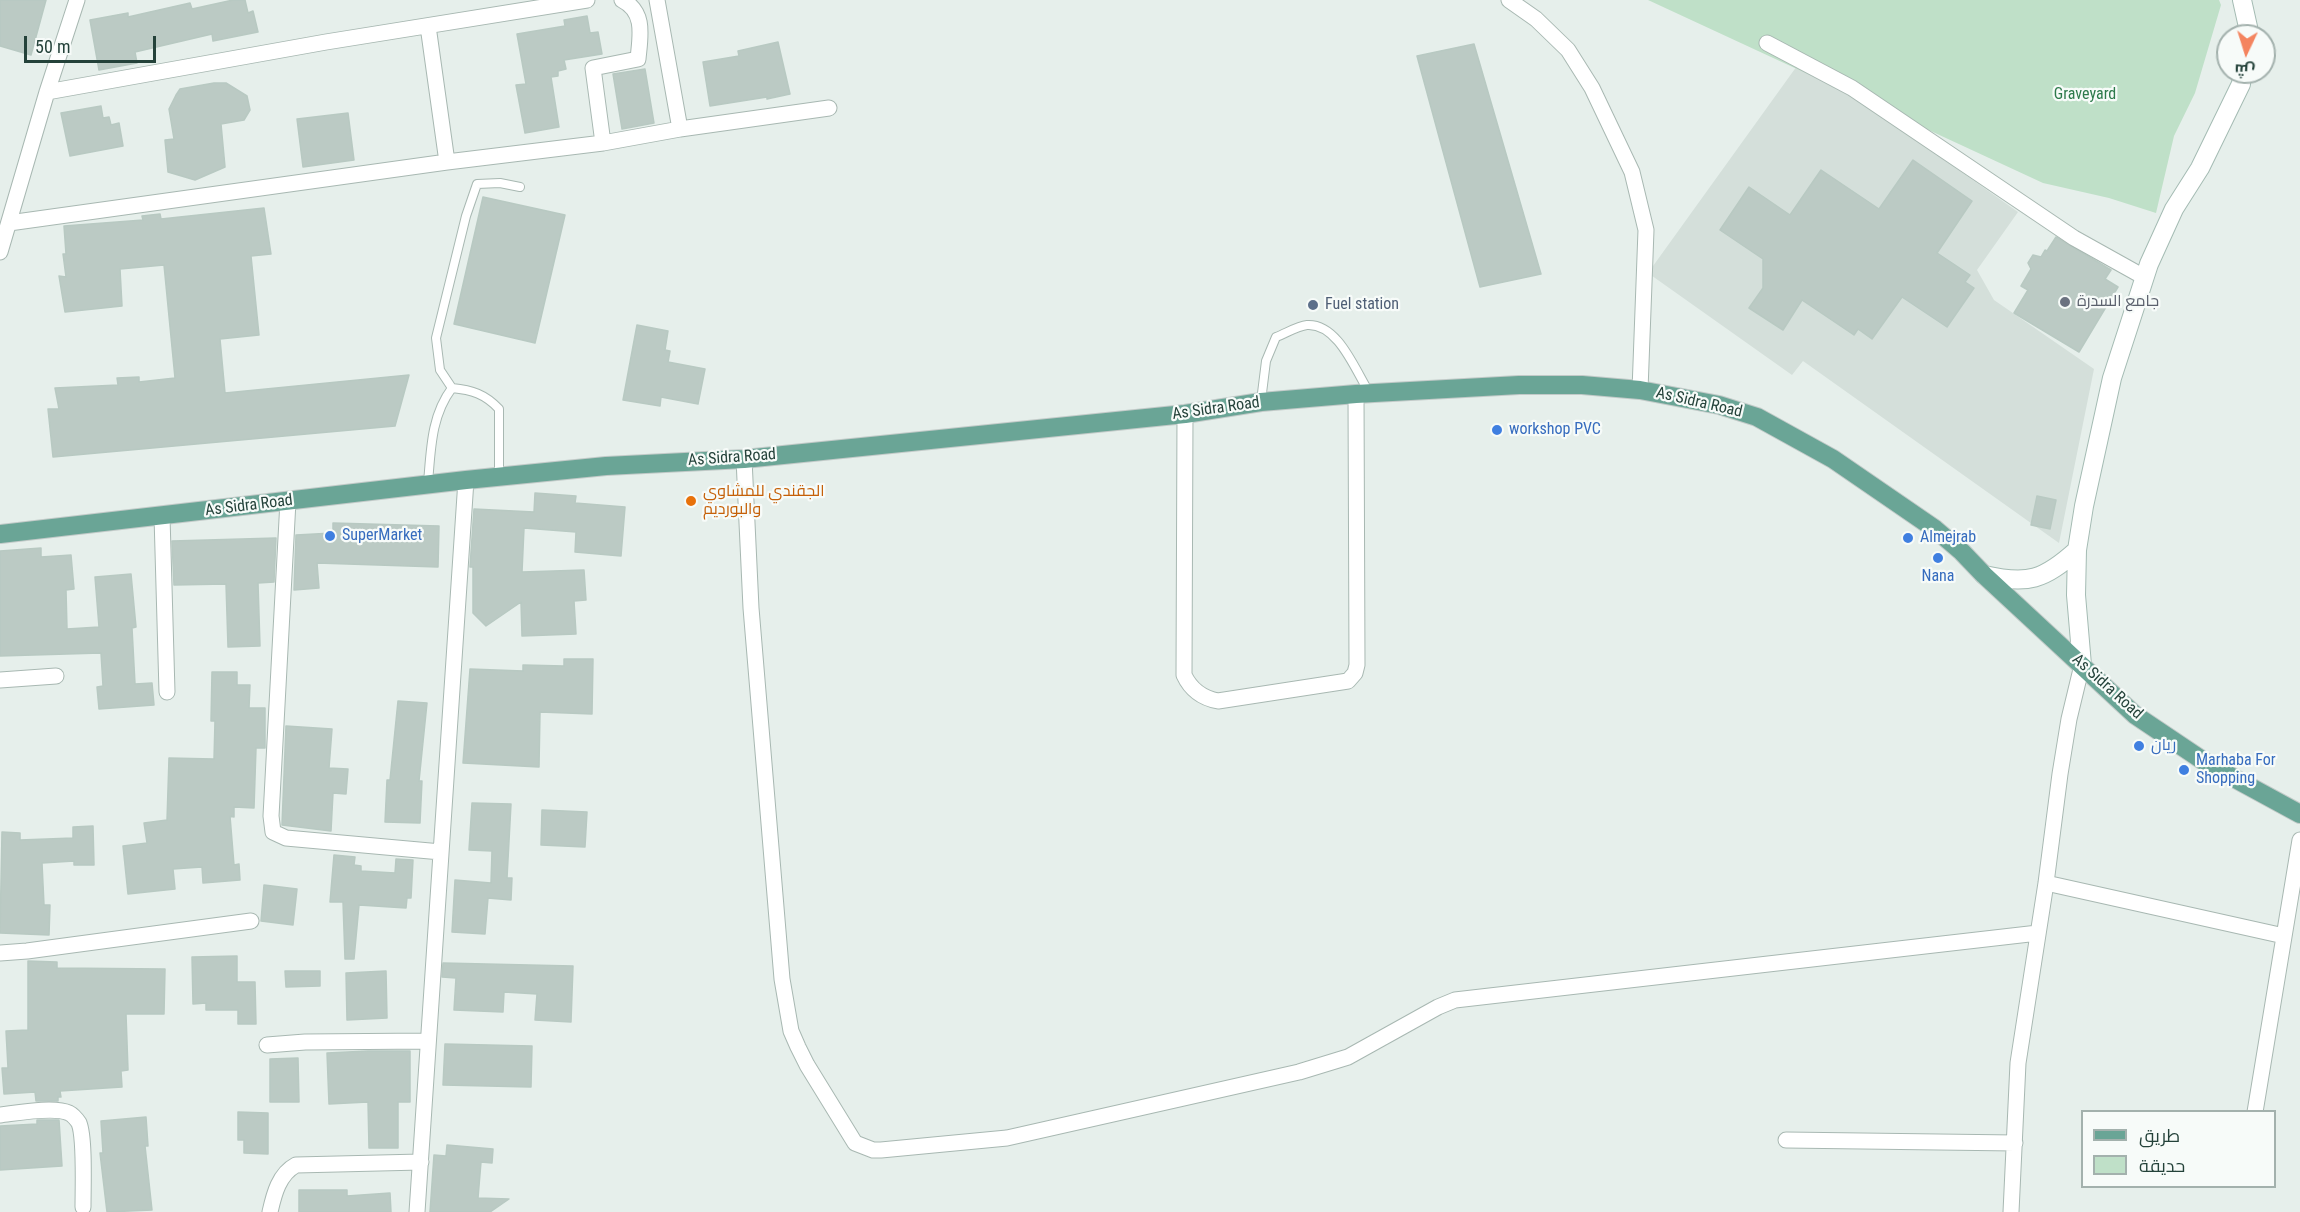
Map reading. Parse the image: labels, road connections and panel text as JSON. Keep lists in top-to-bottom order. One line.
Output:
{"streets":{"main road":["As Sidra Road"]},"parks":["Graveyard"],"places":["جامع السدرة","Fuel station","workshop PVC","الجقندي للمشاوي والبورديم","SuperMarket","Almejrab","Nana","ريان","Marhaba For Shopping"],"legend":["طريق","حديقة"],"scale_bar":"50 m","north":"bottom"}
